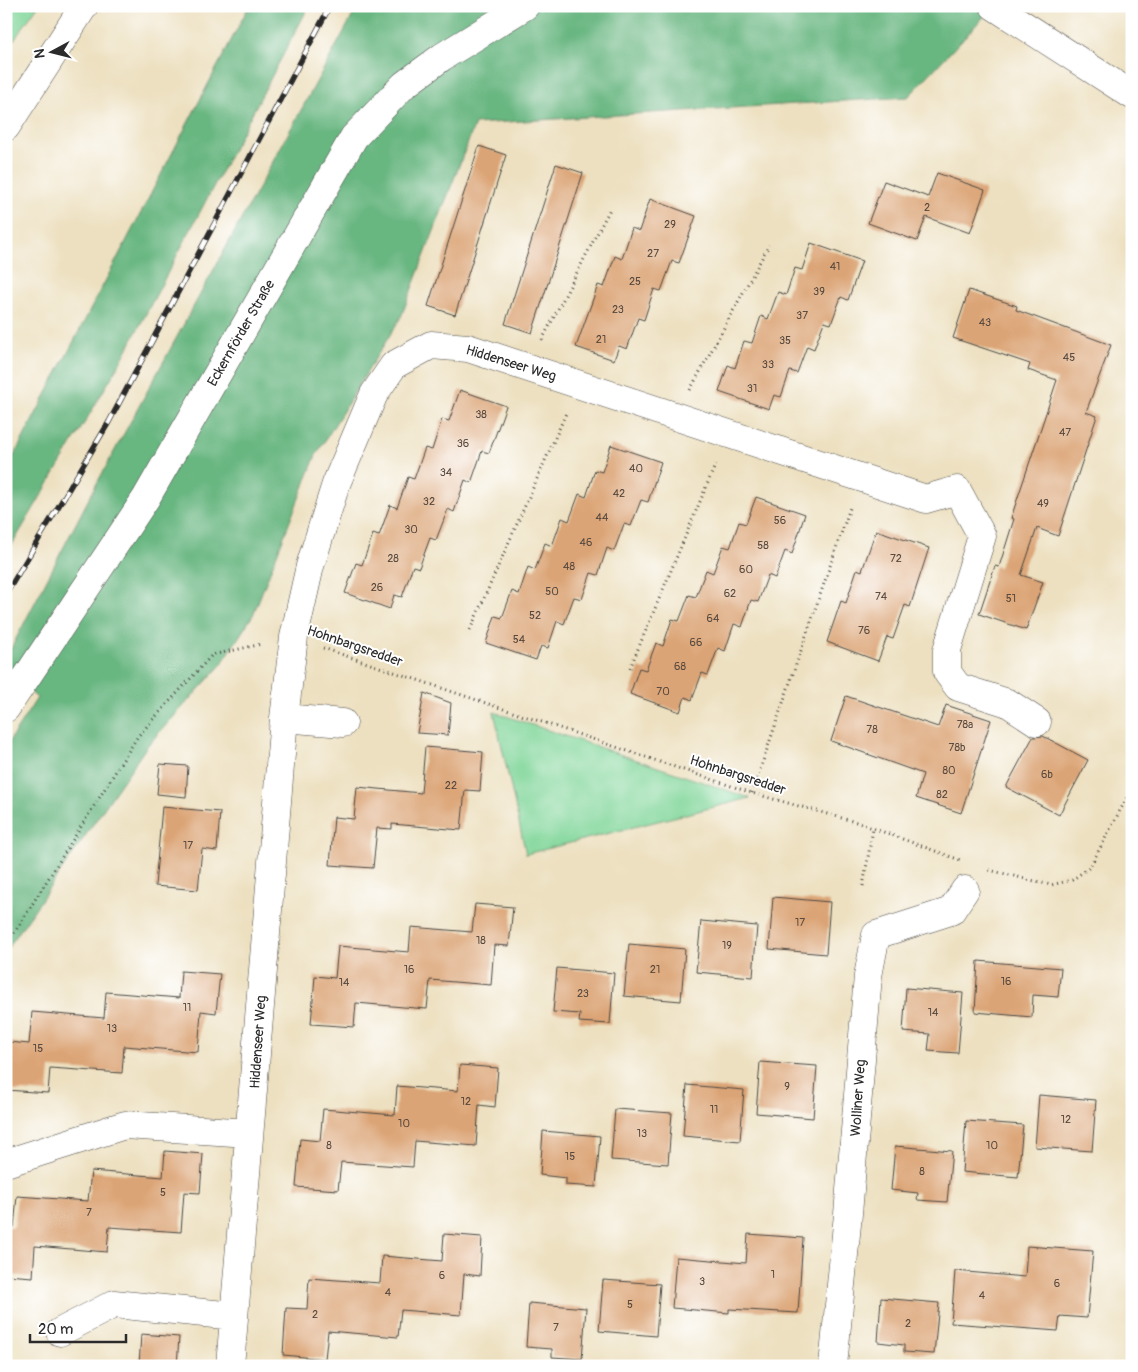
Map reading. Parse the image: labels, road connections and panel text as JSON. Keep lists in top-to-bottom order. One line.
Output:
{"streets":{"street":["Eckernförder Straße","Hiddenseer Weg","Wolliner Weg"],"path":["Hohnbargsredder"]},"crossings":[["Hiddenseer Weg","Hohnbargsredder"]],"house_numbers":["2","29","27","41","25","39","23","37","43","21","35","45","33","31","38","47","36","40","34","42","32","49","44","56","30","46","58","28","72","48","60","26","50","62","74","51","52","64","76","54","66","68","70","78a","78","78b","80","6b","22","82","17","17","18","19","16","21","16","14","23","11","14","13","15","9","12","11","12","10","13","8","10","15","8","5","7","1","6","3","6","4","4","5","2","2","7"],"scale_bar":"20 m","north":"left"}
